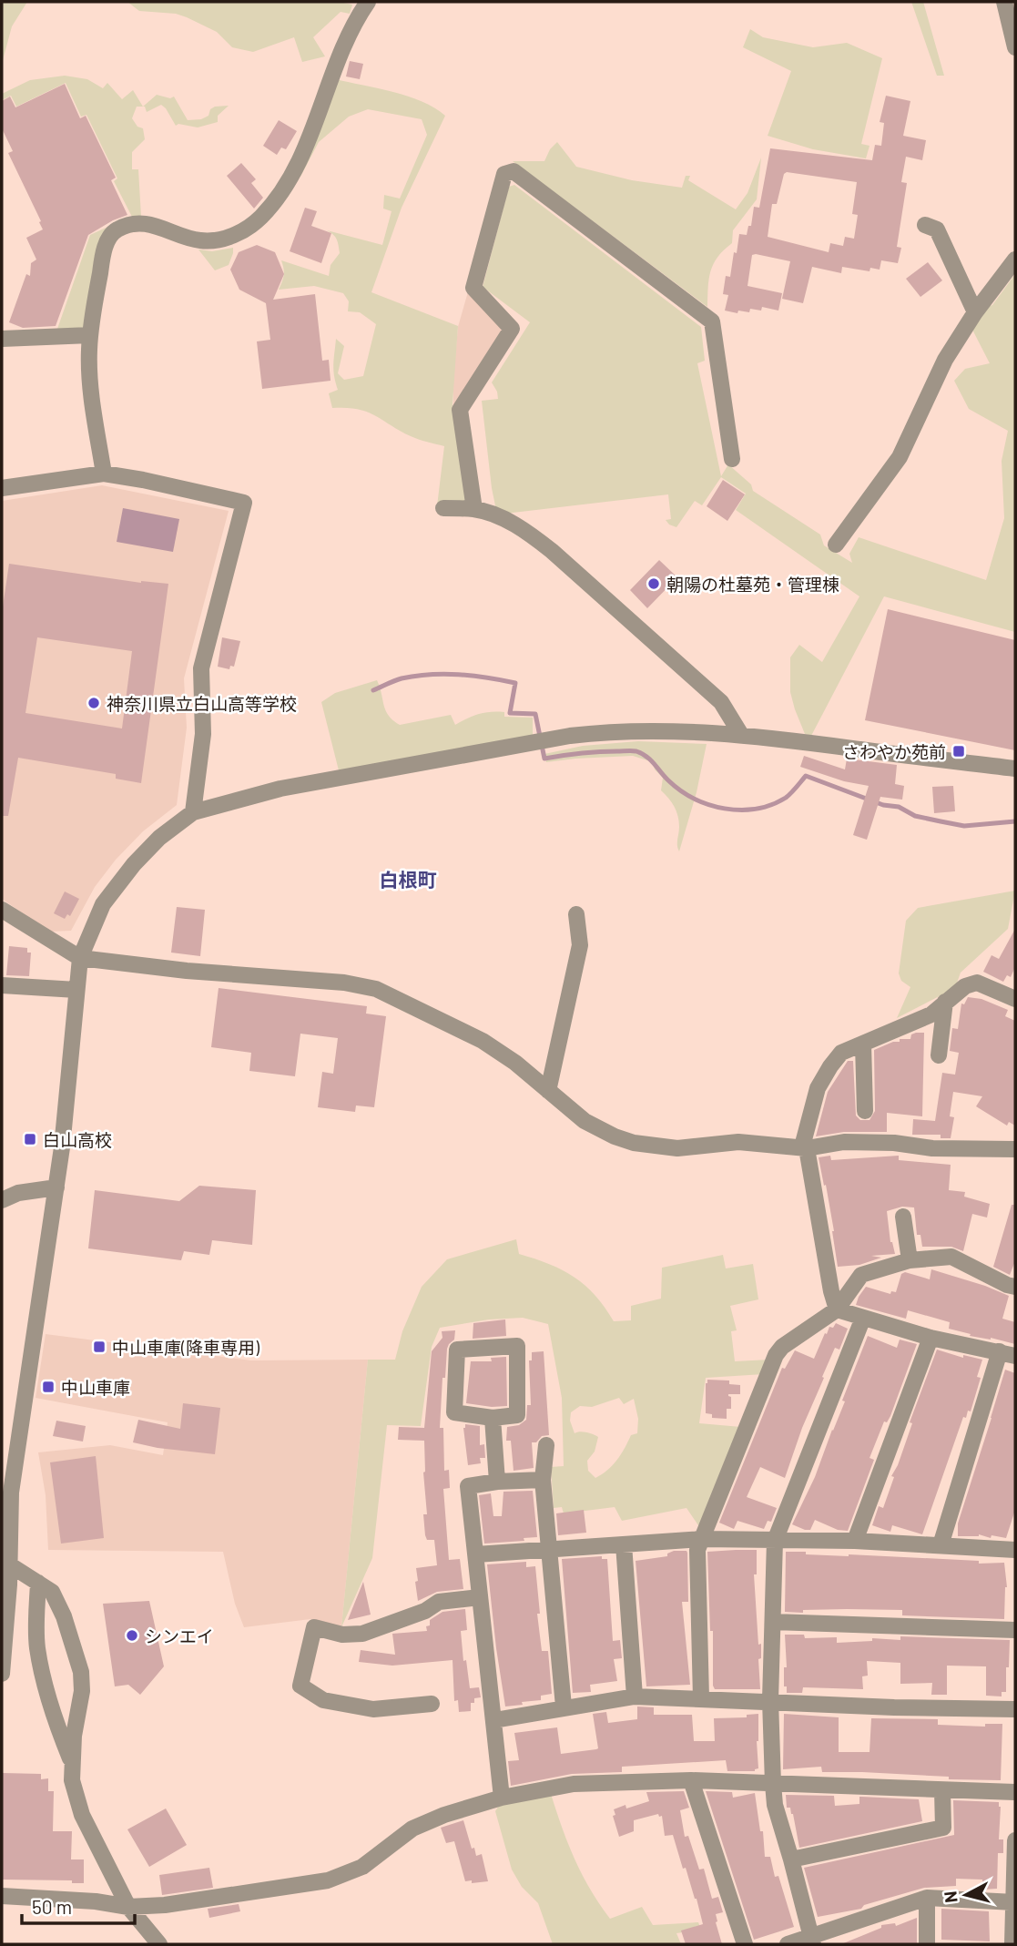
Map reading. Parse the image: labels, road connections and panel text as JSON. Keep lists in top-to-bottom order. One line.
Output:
{"districts":["白根町"],"places":{"other":["朝陽の杜墓苑・管理棟","神奈川県立白山高等学校","シンエイ"],"transit":["さわやか苑前","白山高校","中山車庫(降車専用)","中山車庫"]},"scale_bar":"50 m","north":"left"}
